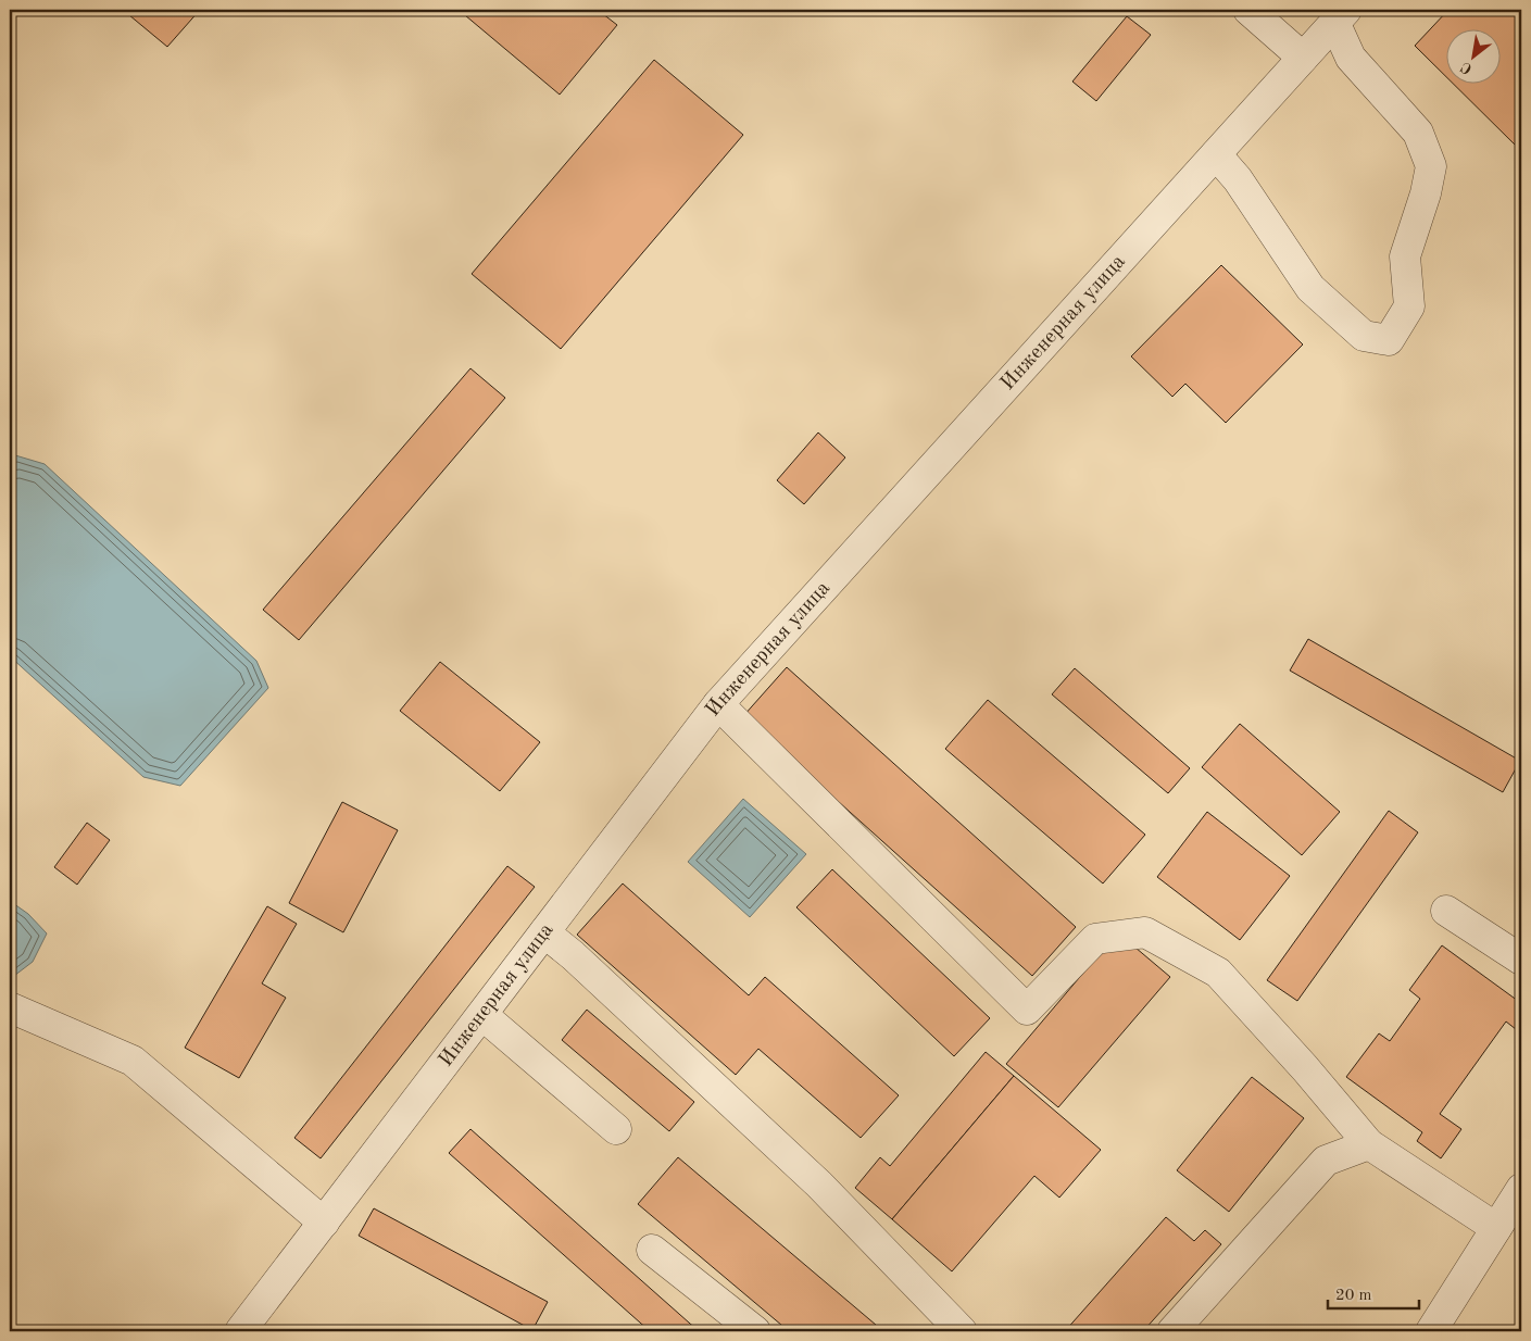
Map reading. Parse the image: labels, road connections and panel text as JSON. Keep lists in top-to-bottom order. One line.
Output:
{"streets":{"street":["Инженерная улица"]},"scale_bar":"20 m","north":"bottom left"}
